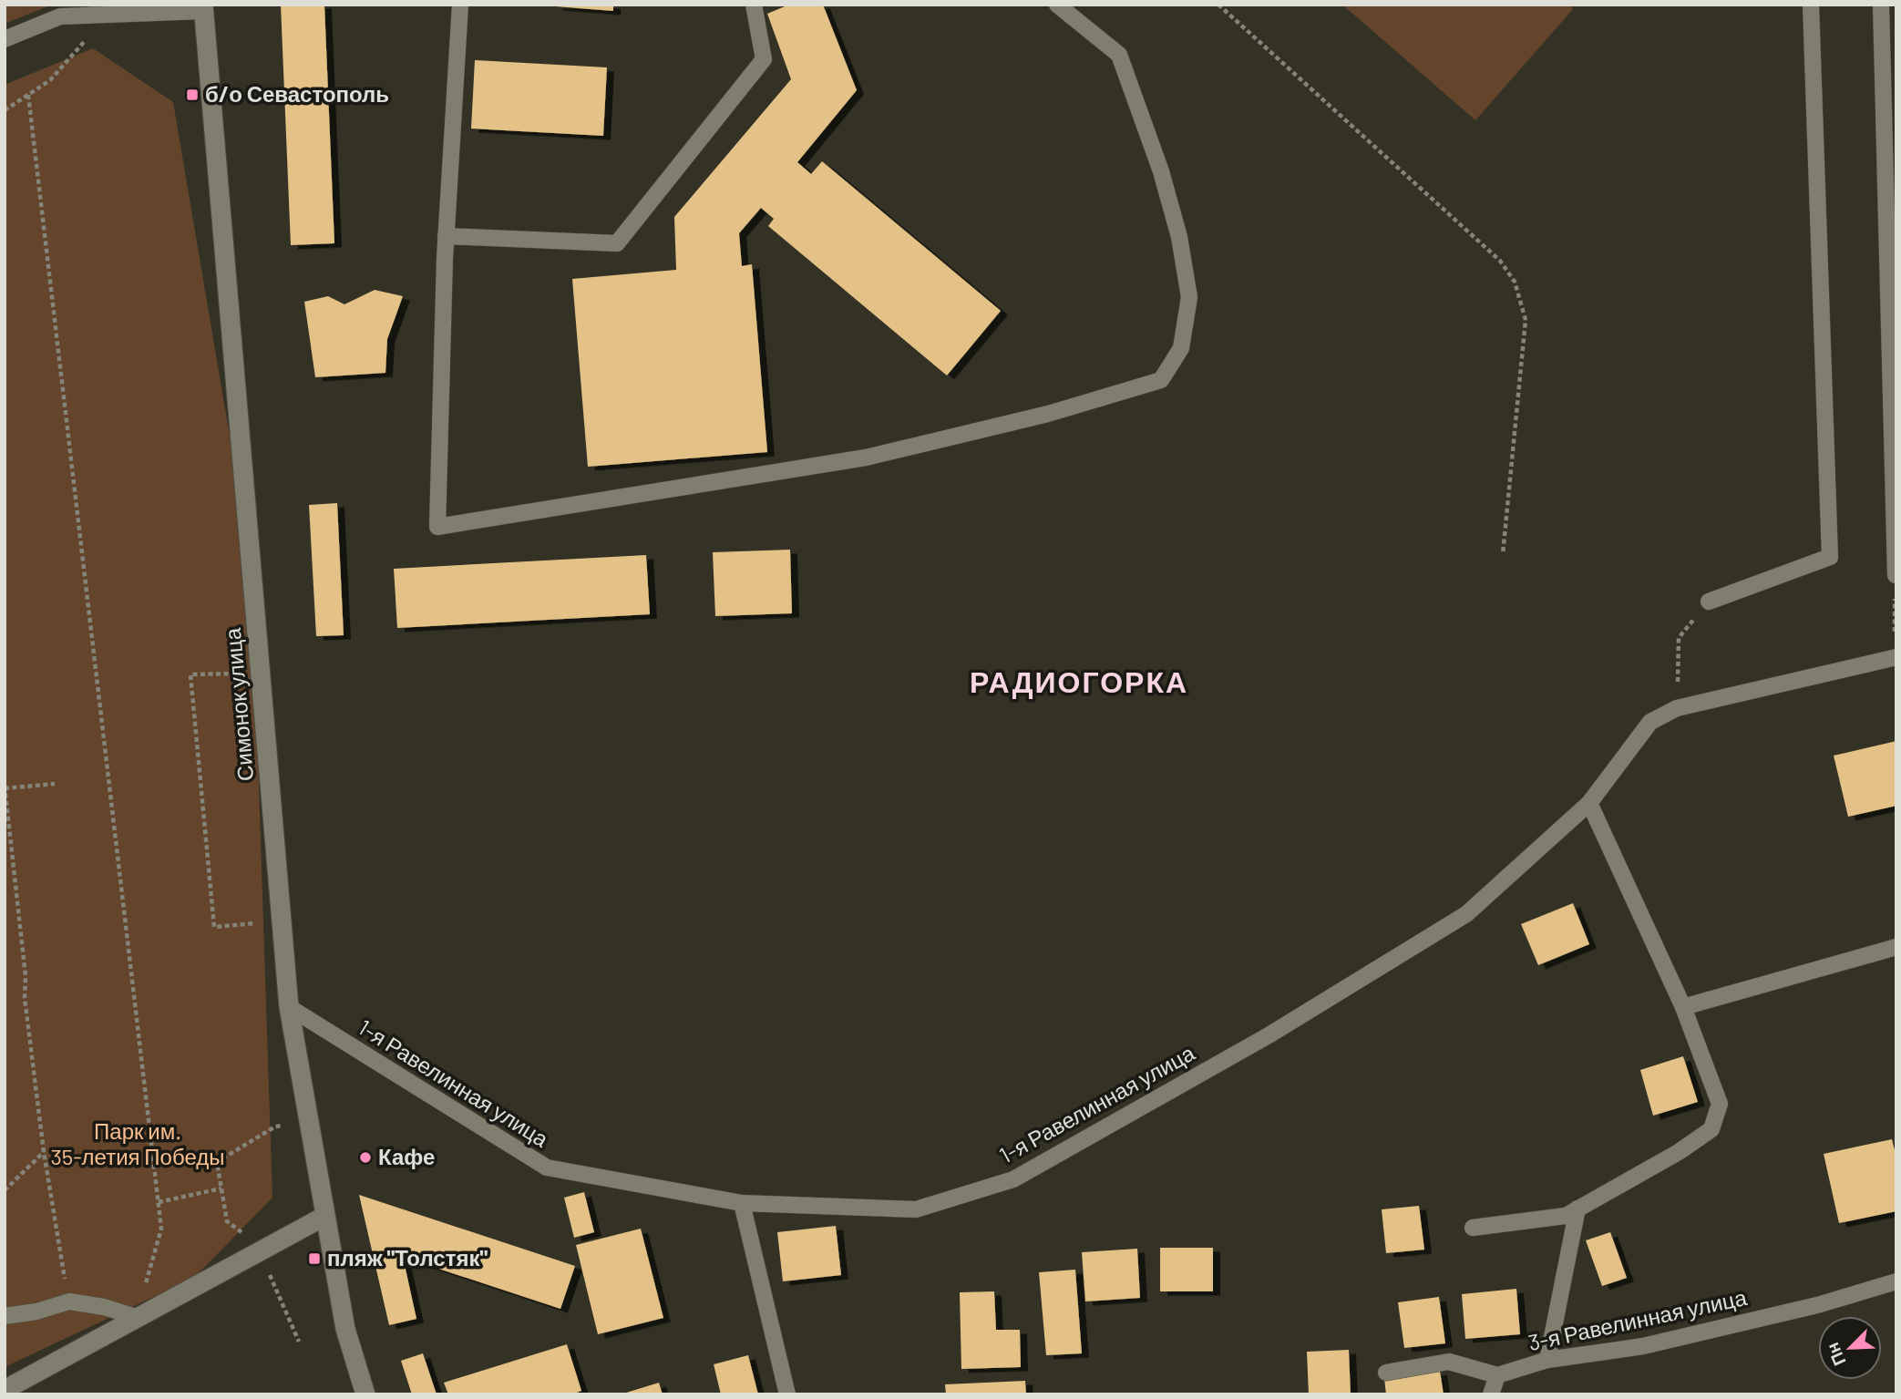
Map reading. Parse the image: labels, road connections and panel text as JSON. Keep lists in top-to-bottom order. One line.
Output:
{"streets":{"street":["Симонок улица"],"lane":["1-я Равелинная улица","3-я Равелинная улица"]},"crossings":[["Симонок улица","1-я Равелинная улица"]],"districts":["РАДИОГОРКА"],"parks":["Парк им. 35-летия Победы"],"places":{"transit":["б/о Севастополь","пляж \"Толстяк\""],"other":["Кафе"]},"north":"bottom left"}
